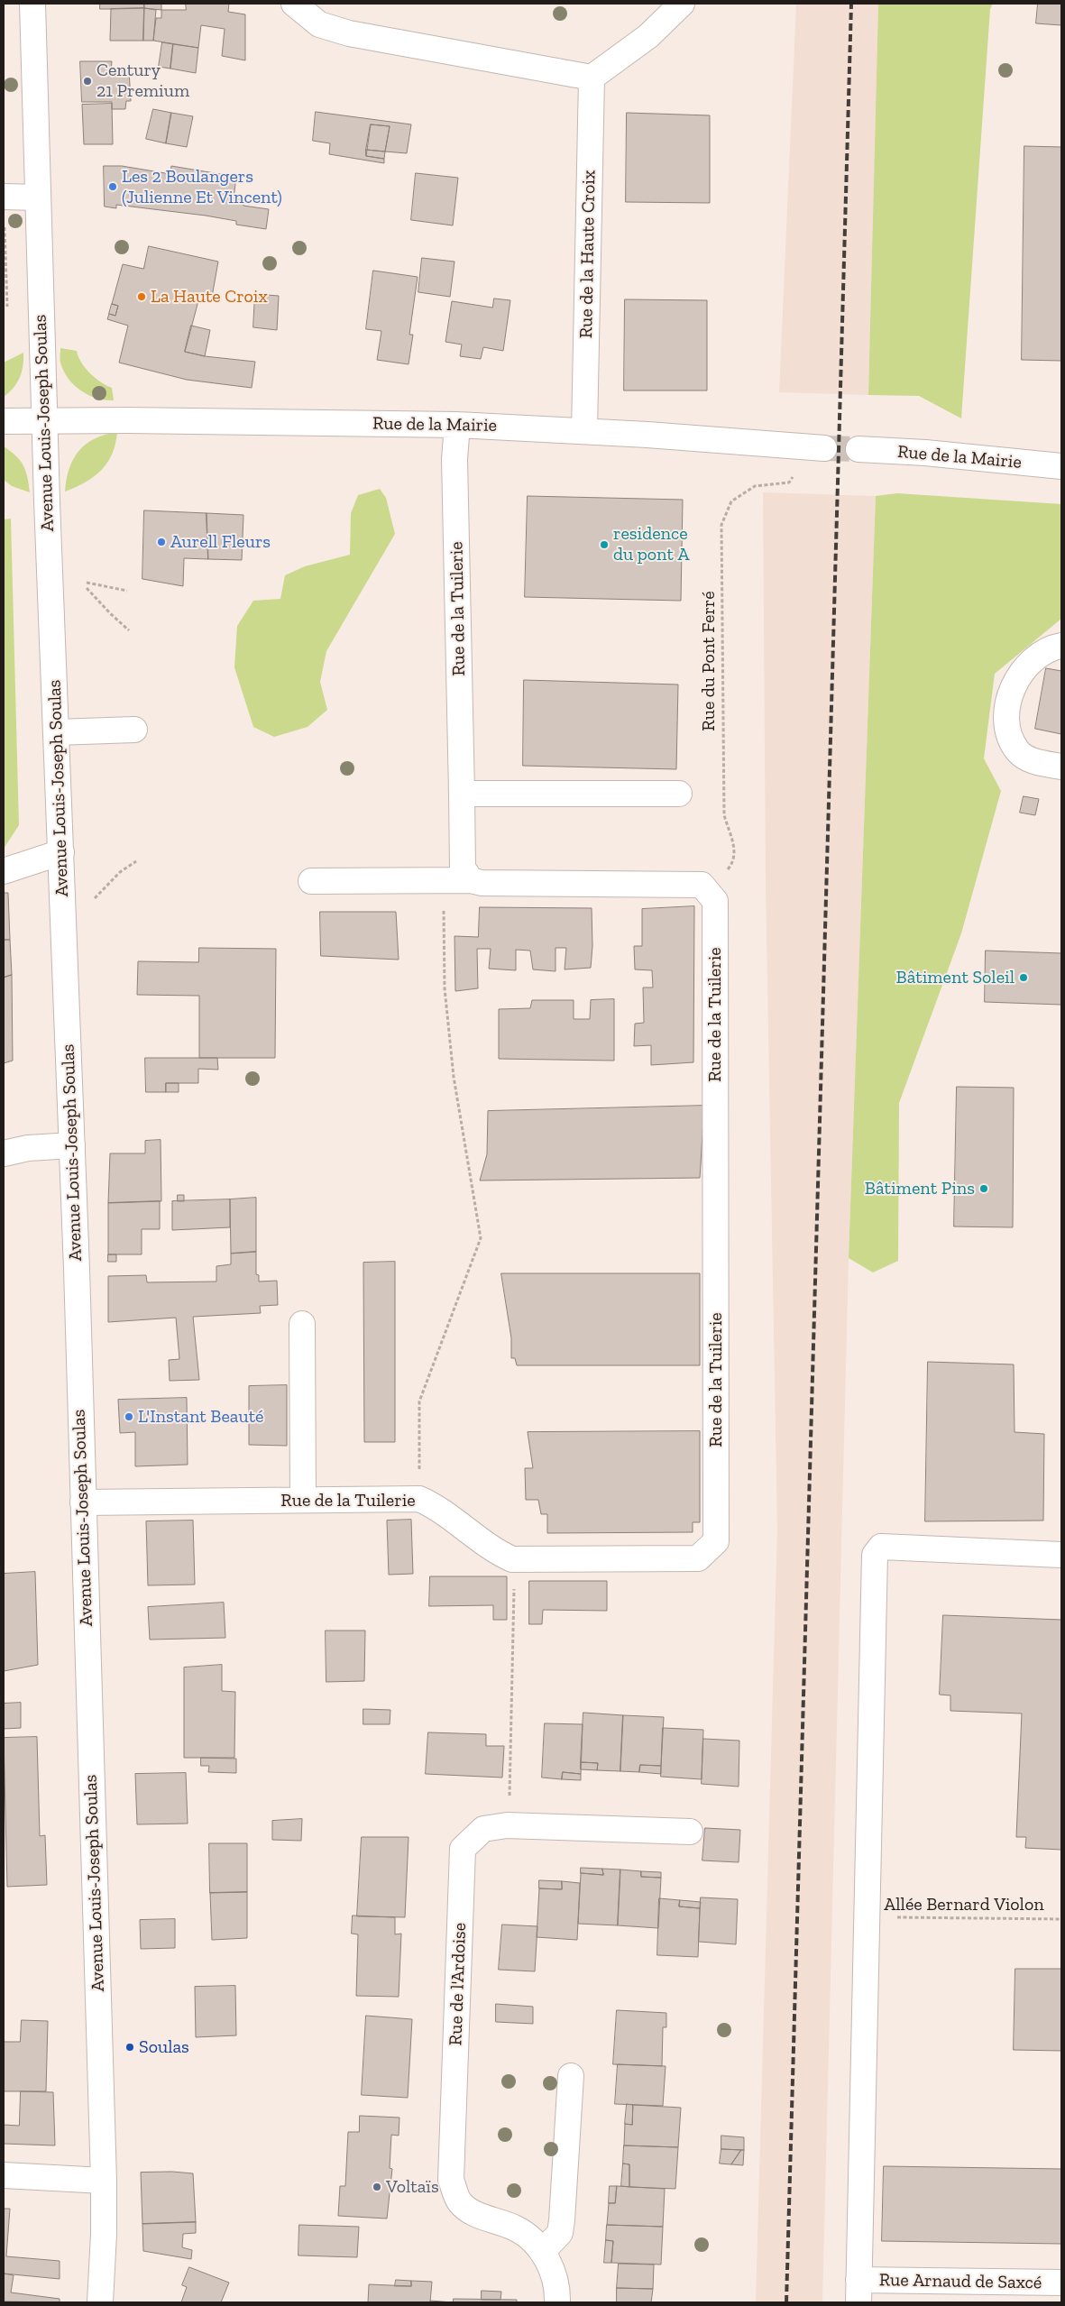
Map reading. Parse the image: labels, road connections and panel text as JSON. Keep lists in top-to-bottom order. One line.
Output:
{"streets":{"street":["Rue de la Haute Croix","Avenue Louis-Joseph Soulas","Rue de la Mairie","Rue de la Tuilerie","Rue de l'Ardoise","Rue Arnaud de Saxcé"],"path":["Rue du Pont Ferré","Allée Bernard Violon"]},"crossings":[["Rue de la Haute Croix","Rue de la Mairie"],["Avenue Louis-Joseph Soulas","Rue de la Mairie"],["Avenue Louis-Joseph Soulas","Rue de la Tuilerie"],["Rue de la Mairie","Rue de la Tuilerie"],["Rue de la Tuilerie","Rue du Pont Ferré"]],"places":["Century 21 Premium","Les 2 Boulangers (Julienne Et Vincent)","La Haute Croix","Aurell Fleurs","residence du pont A","Bâtiment Soleil","Bâtiment Pins","L'Instant Beauté","Soulas","Voltaïs"]}
